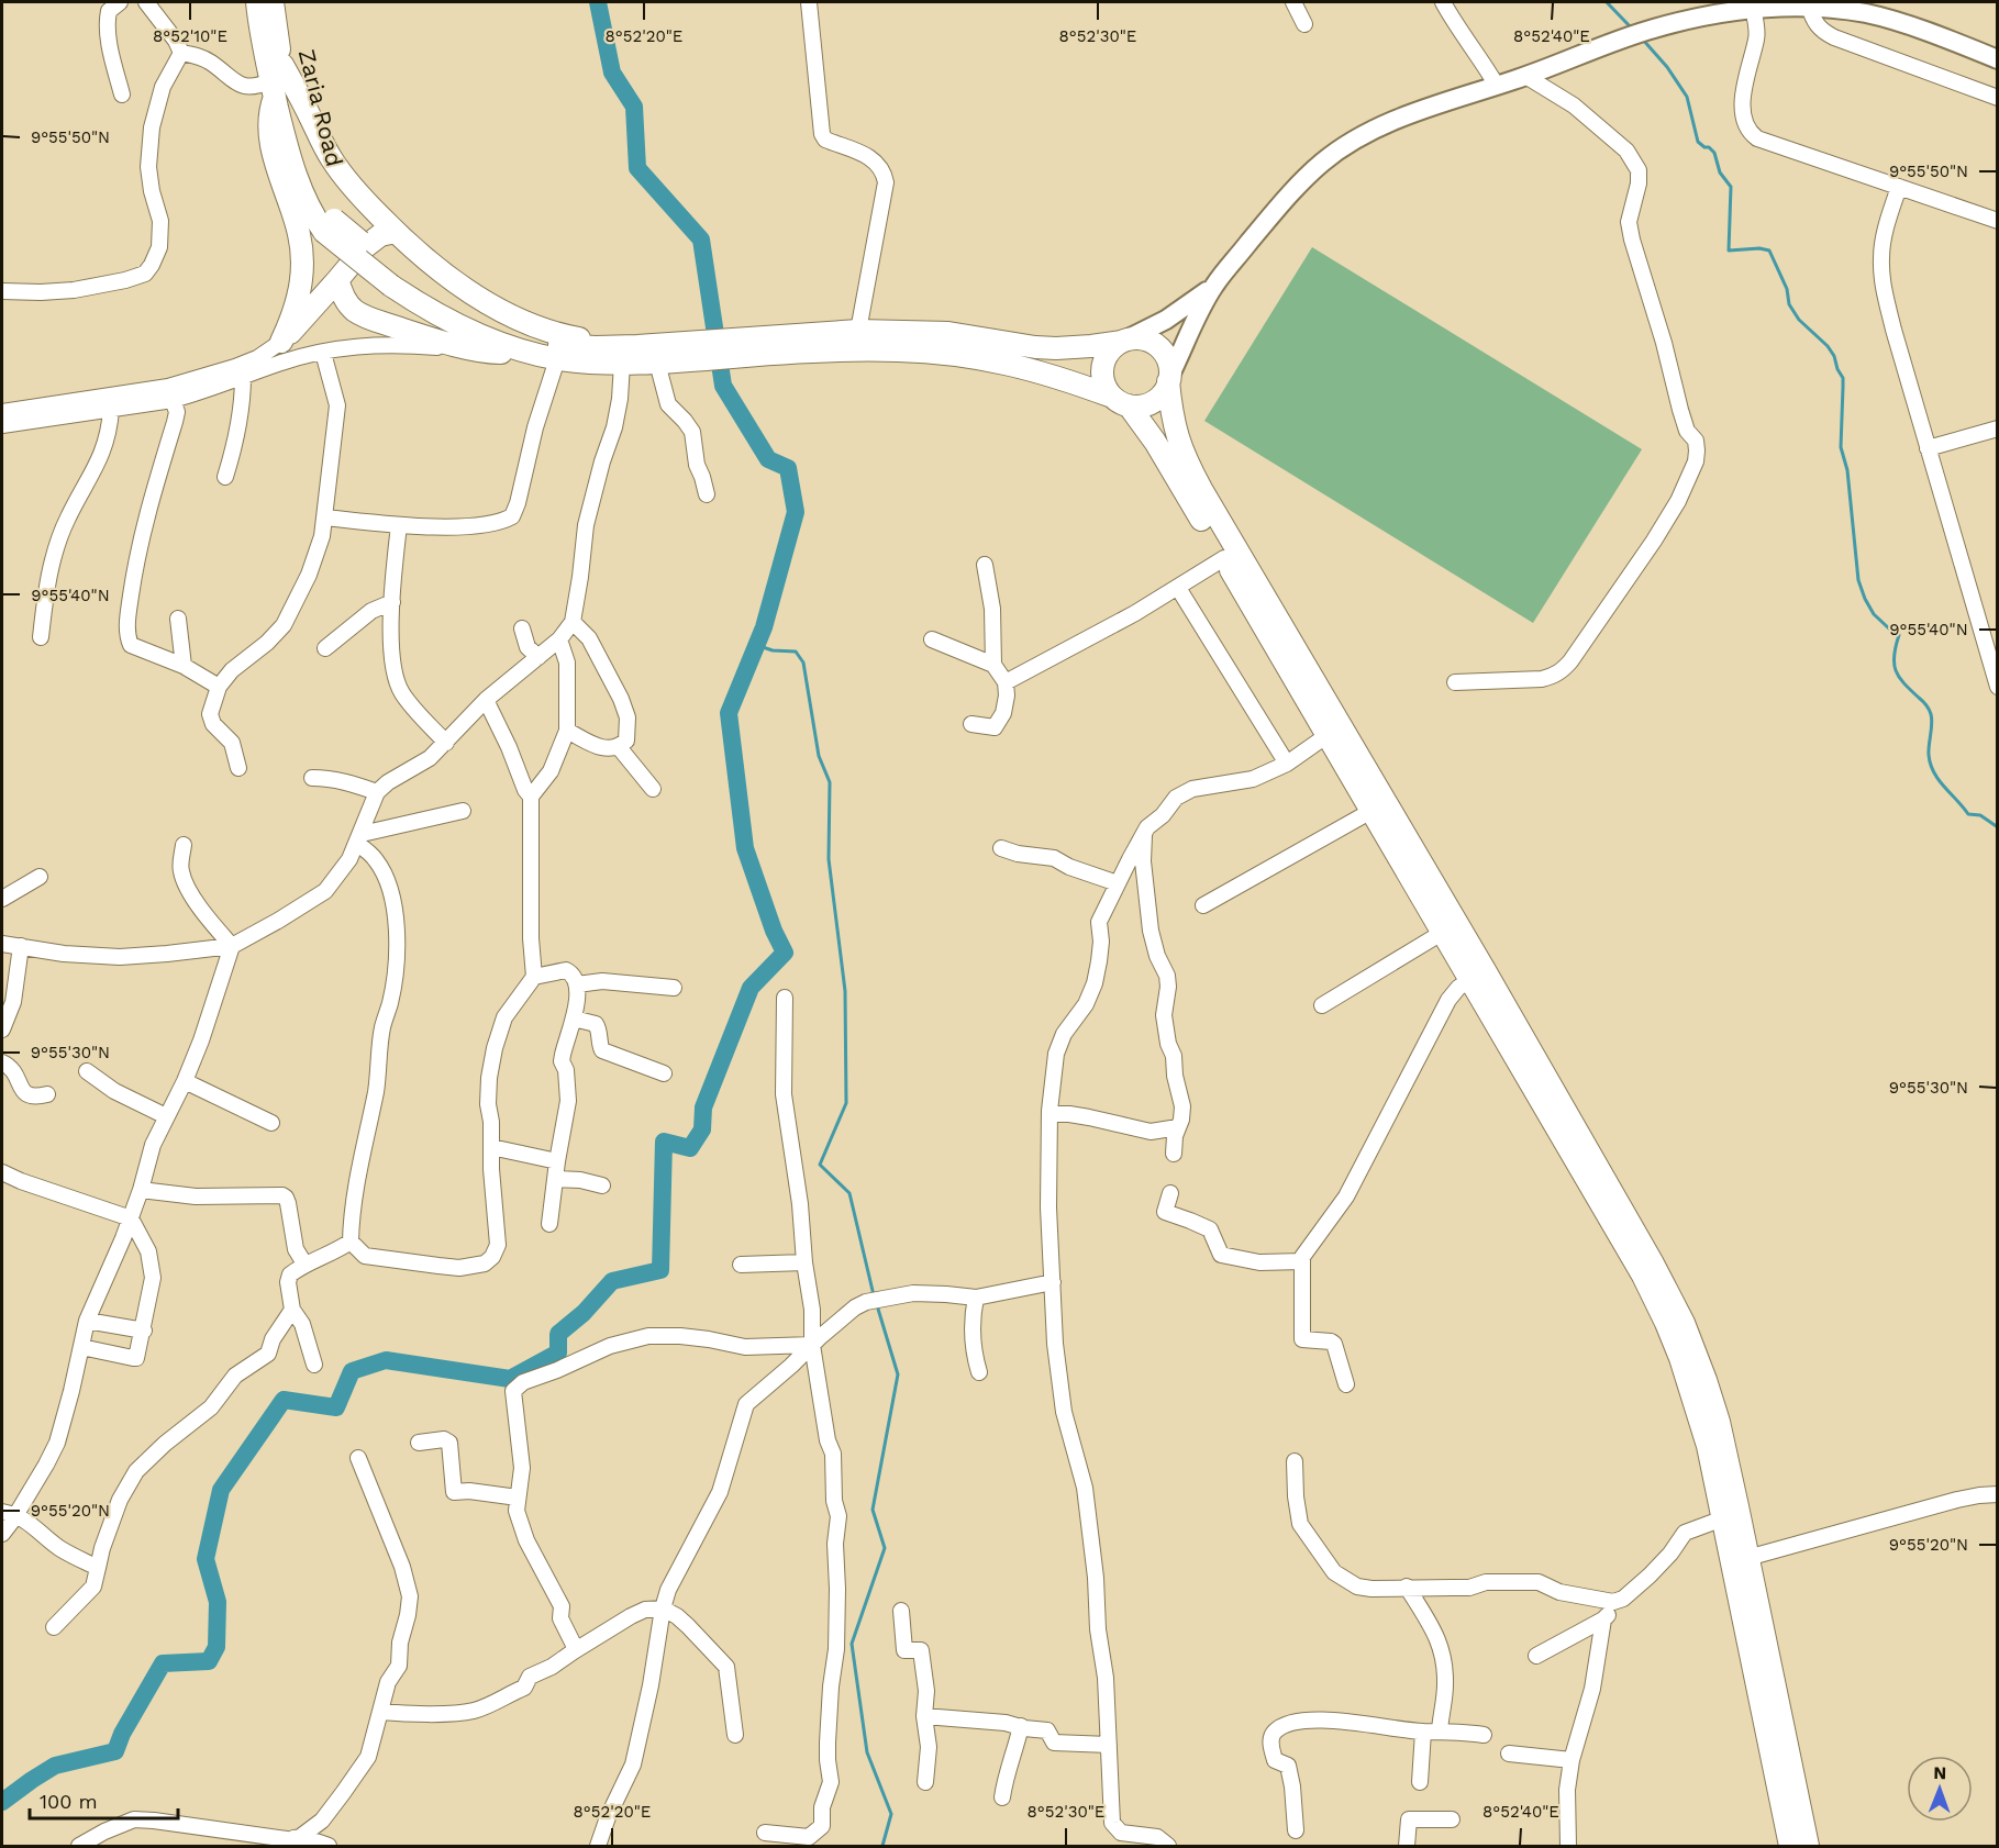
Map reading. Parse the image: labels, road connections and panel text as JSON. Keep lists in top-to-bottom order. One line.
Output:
{"streets":{"highway":["Zaria Road"]},"scale_bar":"100 m","north":"top","coordinates":["8°52'10\"E","8°52'20\"E","8°52'30\"E","8°52'40\"E","9°55'50\"N","9°55'40\"N","9°55'30\"N","9°55'20\"N"]}
